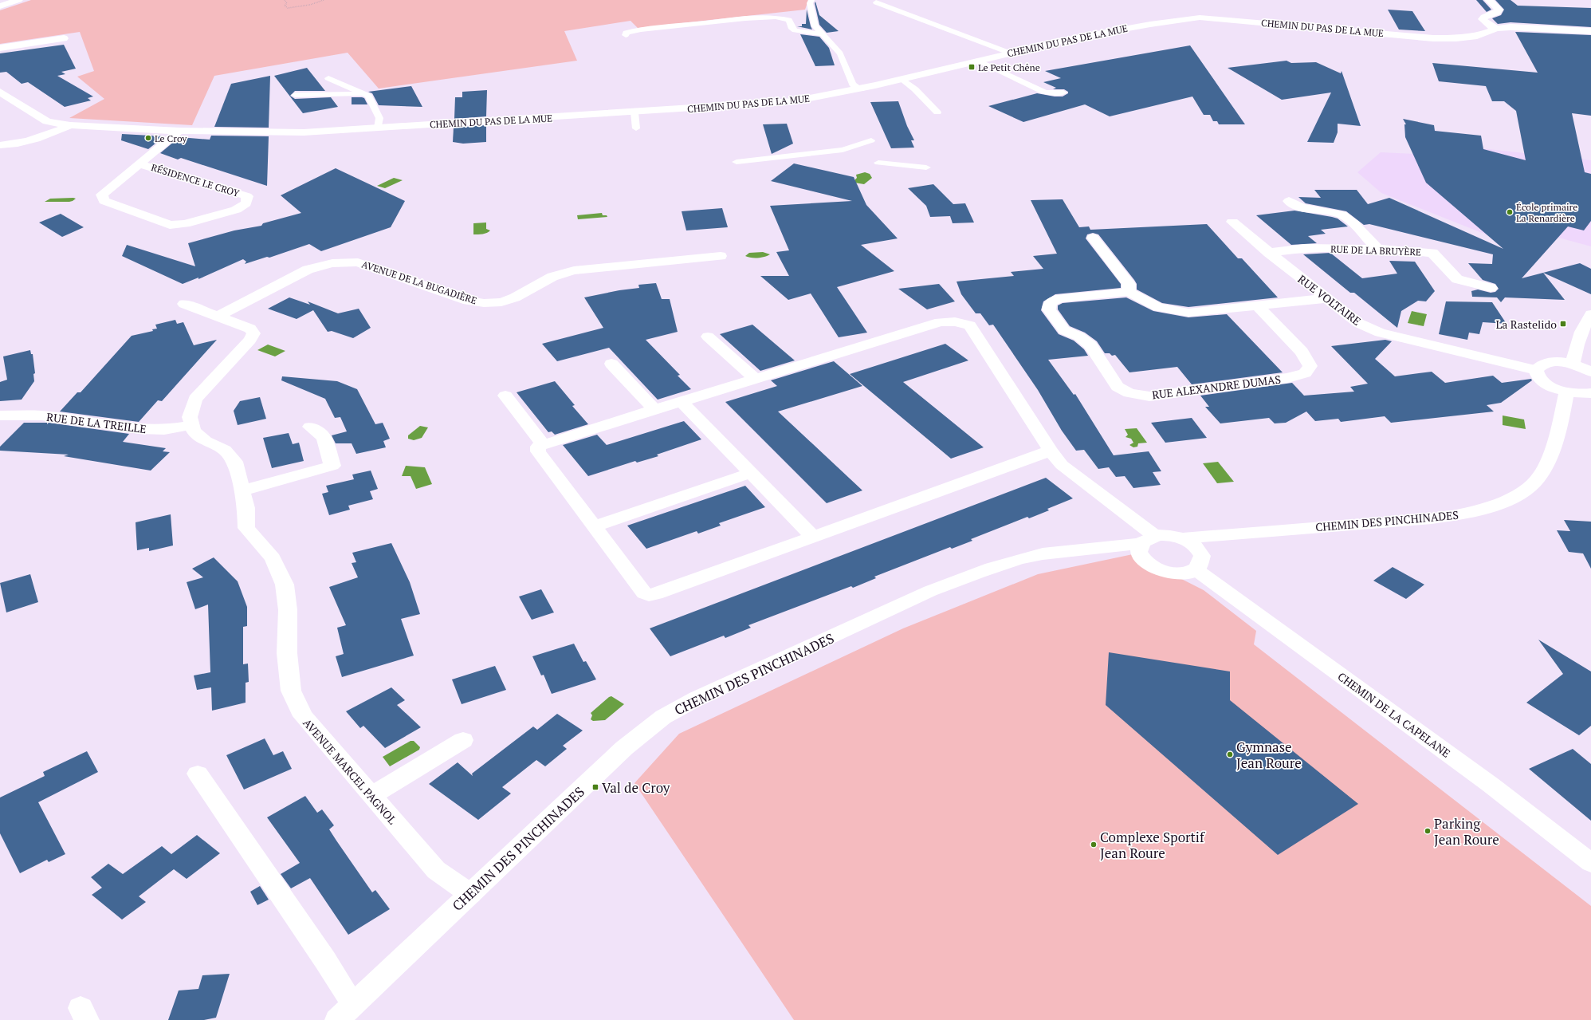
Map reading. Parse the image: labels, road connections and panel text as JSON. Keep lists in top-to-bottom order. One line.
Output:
{"streets":{"street":["CHEMIN DU PAS DE LA MUE","RÉSIDENCE LE CROY","RUE DE LA BRUYÈRE","AVENUE DE LA BUGADIÈRE","RUE VOLTAIRE","RUE ALEXANDRE DUMAS","RUE DE LA TREILLE","CHEMIN DES PINCHINADES","CHEMIN DE LA CAPELANE","AVENUE MARCEL PAGNOL"]},"crossings":[["CHEMIN DU PAS DE LA MUE","RÉSIDENCE LE CROY"],["RUE DE LA BRUYÈRE","RUE VOLTAIRE"],["RUE DE LA TREILLE","AVENUE MARCEL PAGNOL"],["CHEMIN DES PINCHINADES","CHEMIN DE LA CAPELANE"],["CHEMIN DES PINCHINADES","AVENUE MARCEL PAGNOL"]],"places":{"transit":["Le Petit Chêne","La Rastelido","Val de Croy"],"other":["Le Croy","École primaire La Renardière","Gymnase Jean Roure","Parking Jean Roure","Complexe Sportif Jean Roure"]}}
